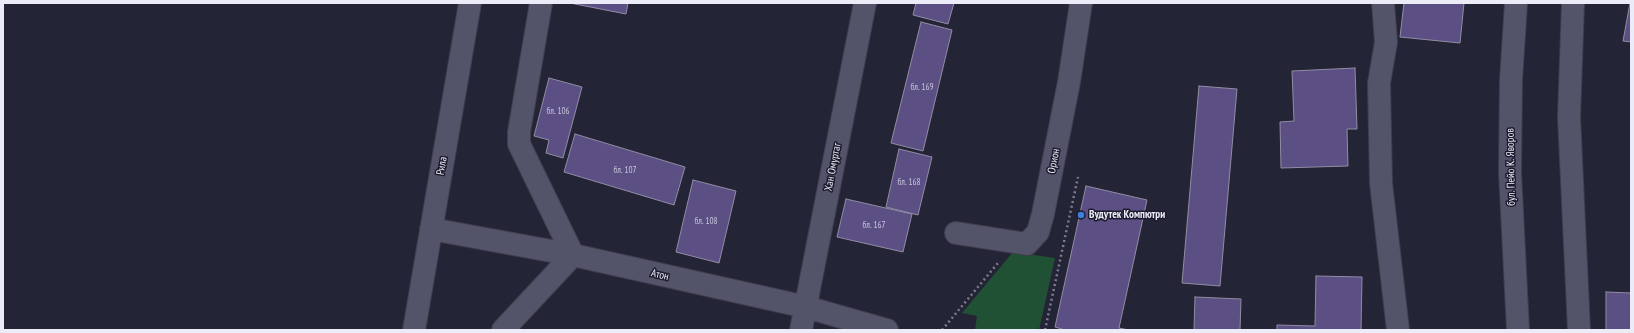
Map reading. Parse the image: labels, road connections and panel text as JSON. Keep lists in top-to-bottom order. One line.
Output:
{"streets":{"street":["Орион","Рила","Хан Омуртаг","бул. Пейо К. Яворов","Атон"]},"crossings":[["Рила","Атон"],["Хан Омуртаг","Атон"]],"places":["Вудутек Компютри"],"house_numbers":["бл. 169","бл. 106","бл. 107","бл. 168","бл. 108","бл. 167"]}
